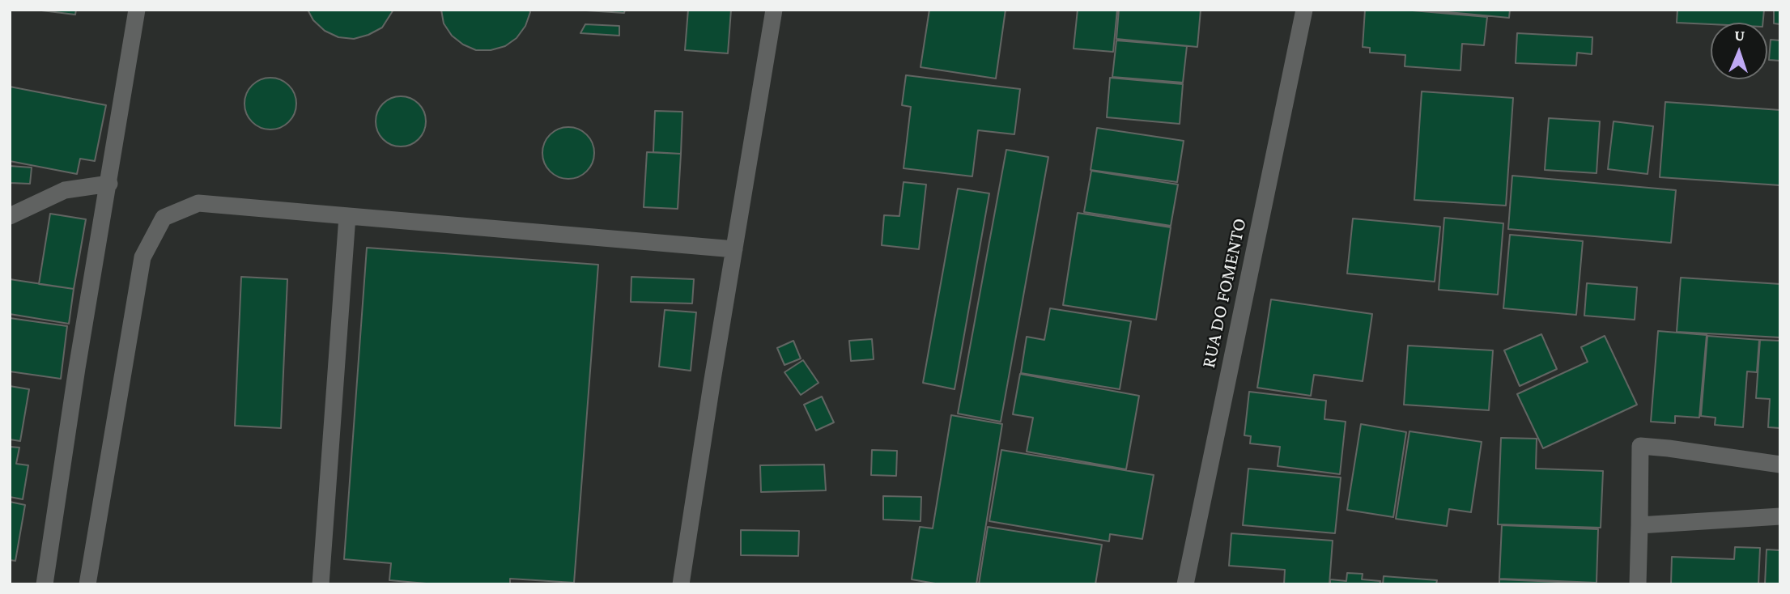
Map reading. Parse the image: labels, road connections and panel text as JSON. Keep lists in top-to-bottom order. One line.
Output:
{"streets":{"street":["RUA DO FOMENTO"]},"north":"top"}
